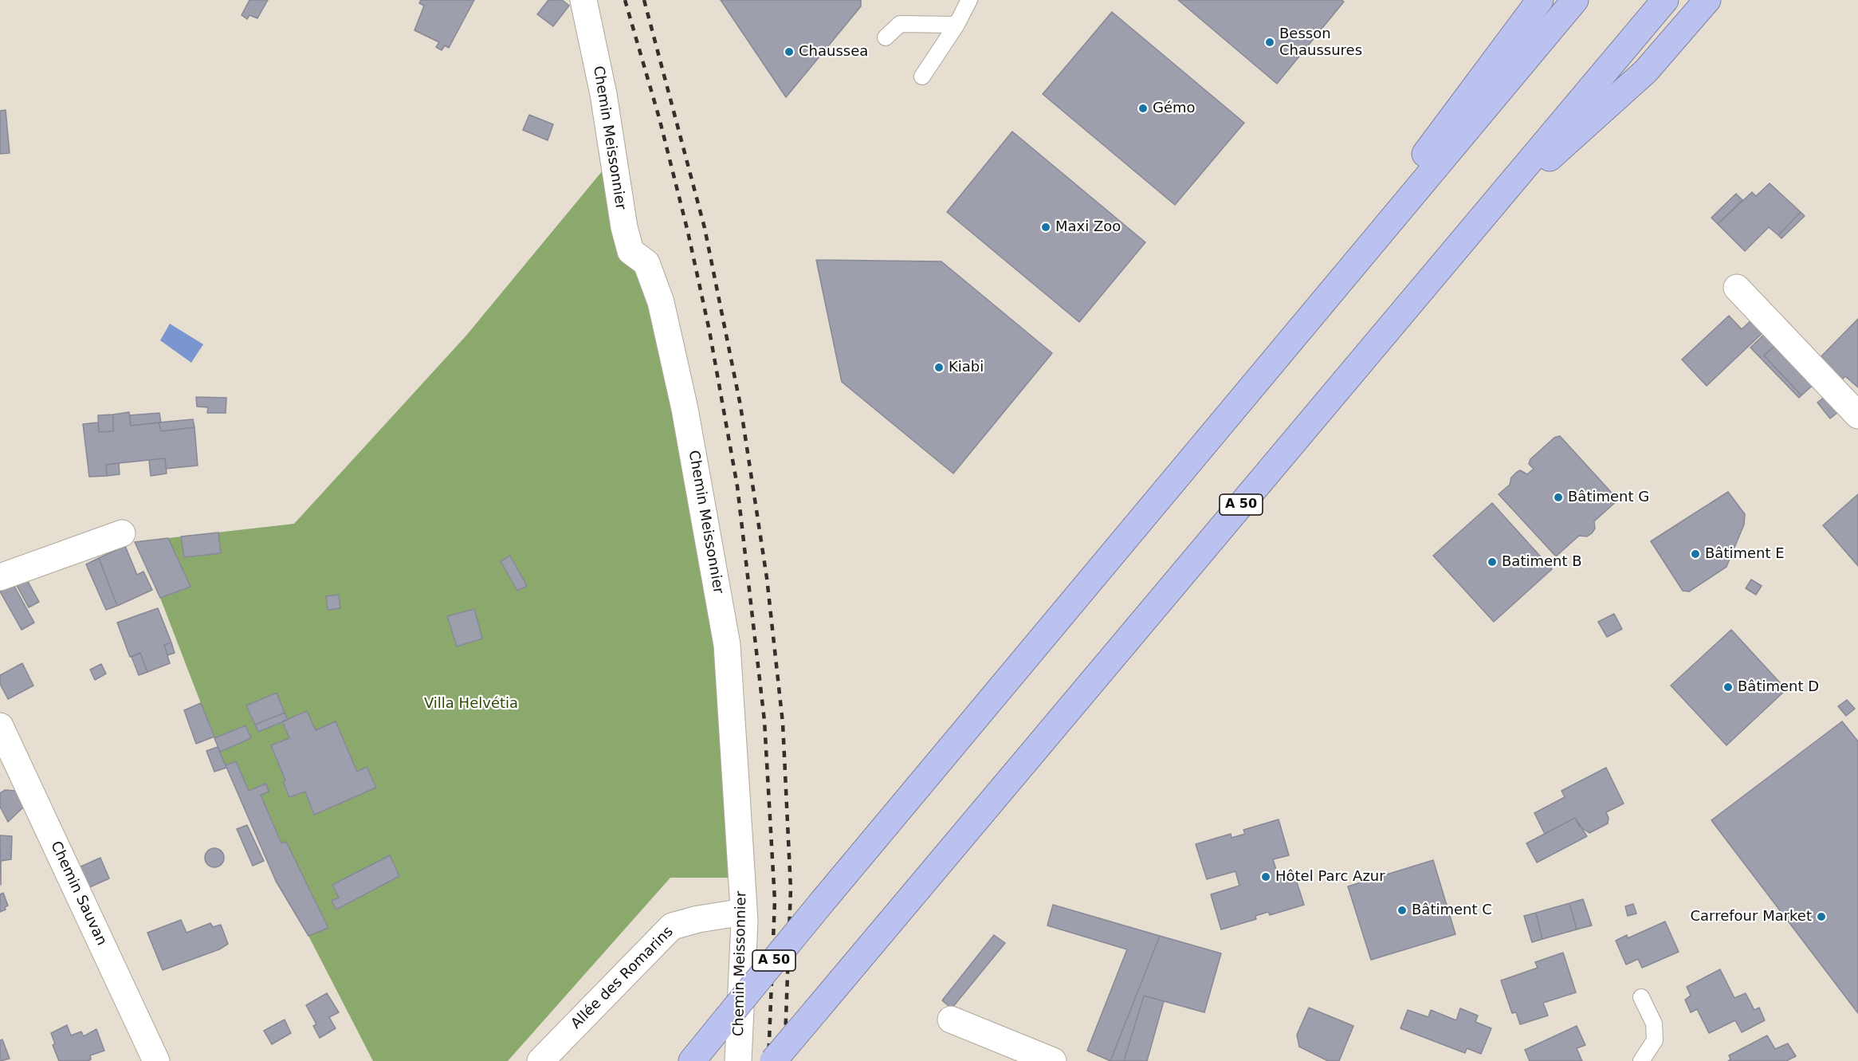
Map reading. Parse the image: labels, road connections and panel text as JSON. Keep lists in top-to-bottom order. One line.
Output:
{"streets":{"highway":["A 50"],"street":["Chemin Meissonnier","Chemin Sauvan","Allée des Romarins"]},"crossings":[["Chemin Meissonnier","Allée des Romarins"]],"parks":["Villa Helvétia"],"places":["Besson Chaussures","Chaussea","Gémo","Maxi Zoo","Kiabi","Bâtiment G","Bâtiment E","Batiment B","Bâtiment D","Hôtel Parc Azur","Bâtiment C","Carrefour Market"]}
